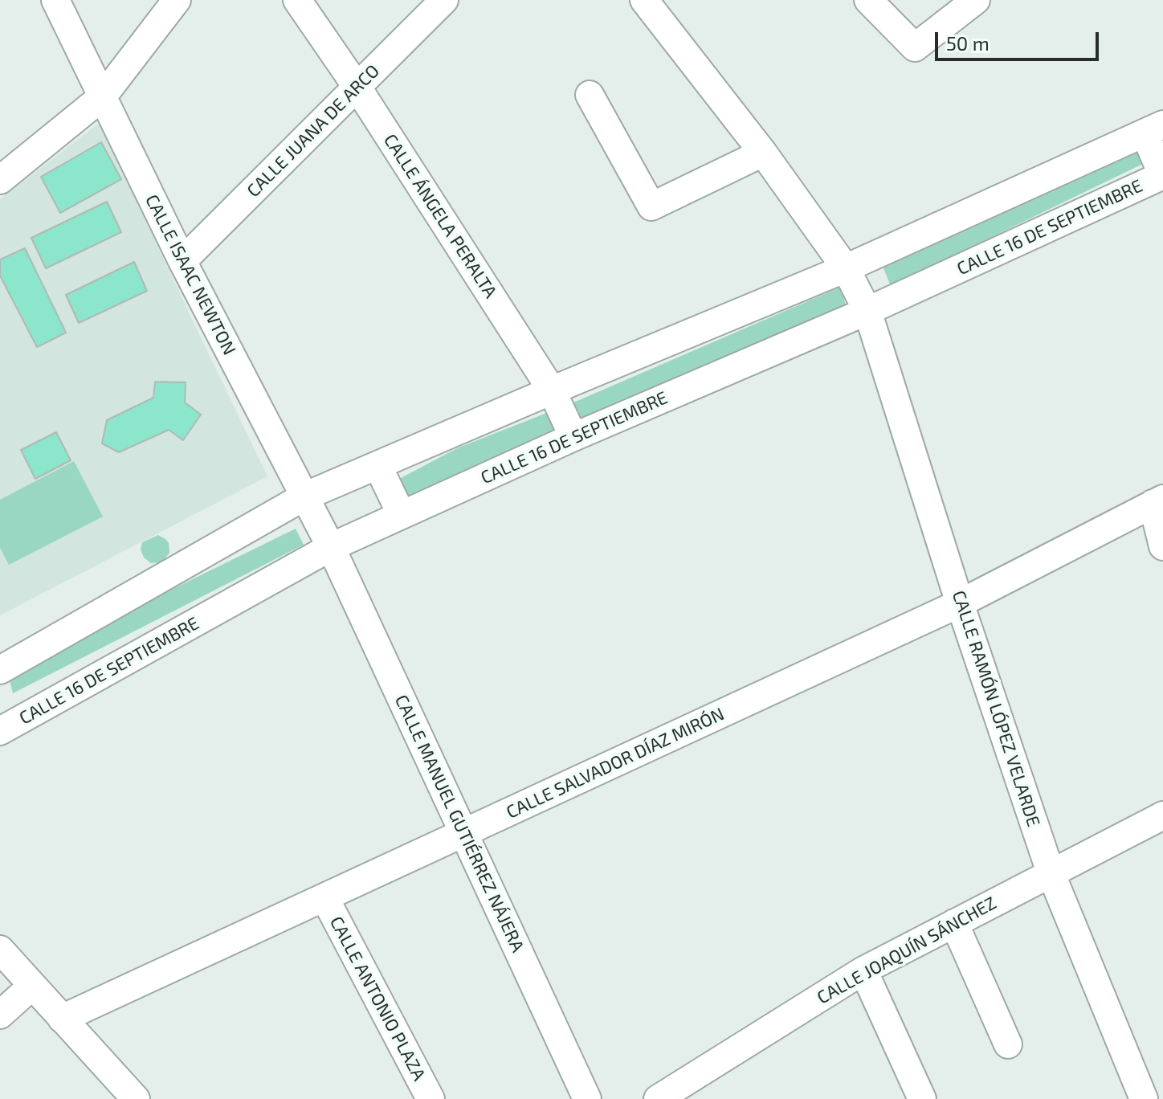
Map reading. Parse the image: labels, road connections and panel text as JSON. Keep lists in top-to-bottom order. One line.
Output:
{"streets":{"street":["CALLE JUANA DE ARCO","CALLE ÁNGELA PERALTA","CALLE 16 DE SEPTIEMBRE","CALLE ISAAC NEWTON","CALLE RAMÓN LÓPEZ VELARDE","CALLE SALVADOR DÍAZ MIRÓN","CALLE MANUEL GUTIÉRREZ NÁJERA","CALLE JOAQUÍN SÁNCHEZ","CALLE ANTONIO PLAZA"]},"crossings":[["CALLE JUANA DE ARCO","CALLE ÁNGELA PERALTA"],["CALLE JUANA DE ARCO","CALLE ISAAC NEWTON"],["CALLE ÁNGELA PERALTA","CALLE 16 DE SEPTIEMBRE"],["CALLE 16 DE SEPTIEMBRE","CALLE ISAAC NEWTON"],["CALLE 16 DE SEPTIEMBRE","CALLE RAMÓN LÓPEZ VELARDE"],["CALLE 16 DE SEPTIEMBRE","CALLE MANUEL GUTIÉRREZ NÁJERA"],["CALLE ISAAC NEWTON","CALLE MANUEL GUTIÉRREZ NÁJERA"],["CALLE RAMÓN LÓPEZ VELARDE","CALLE SALVADOR DÍAZ MIRÓN"],["CALLE RAMÓN LÓPEZ VELARDE","CALLE JOAQUÍN SÁNCHEZ"],["CALLE SALVADOR DÍAZ MIRÓN","CALLE MANUEL GUTIÉRREZ NÁJERA"],["CALLE SALVADOR DÍAZ MIRÓN","CALLE ANTONIO PLAZA"]],"scale_bar":"50 m"}
